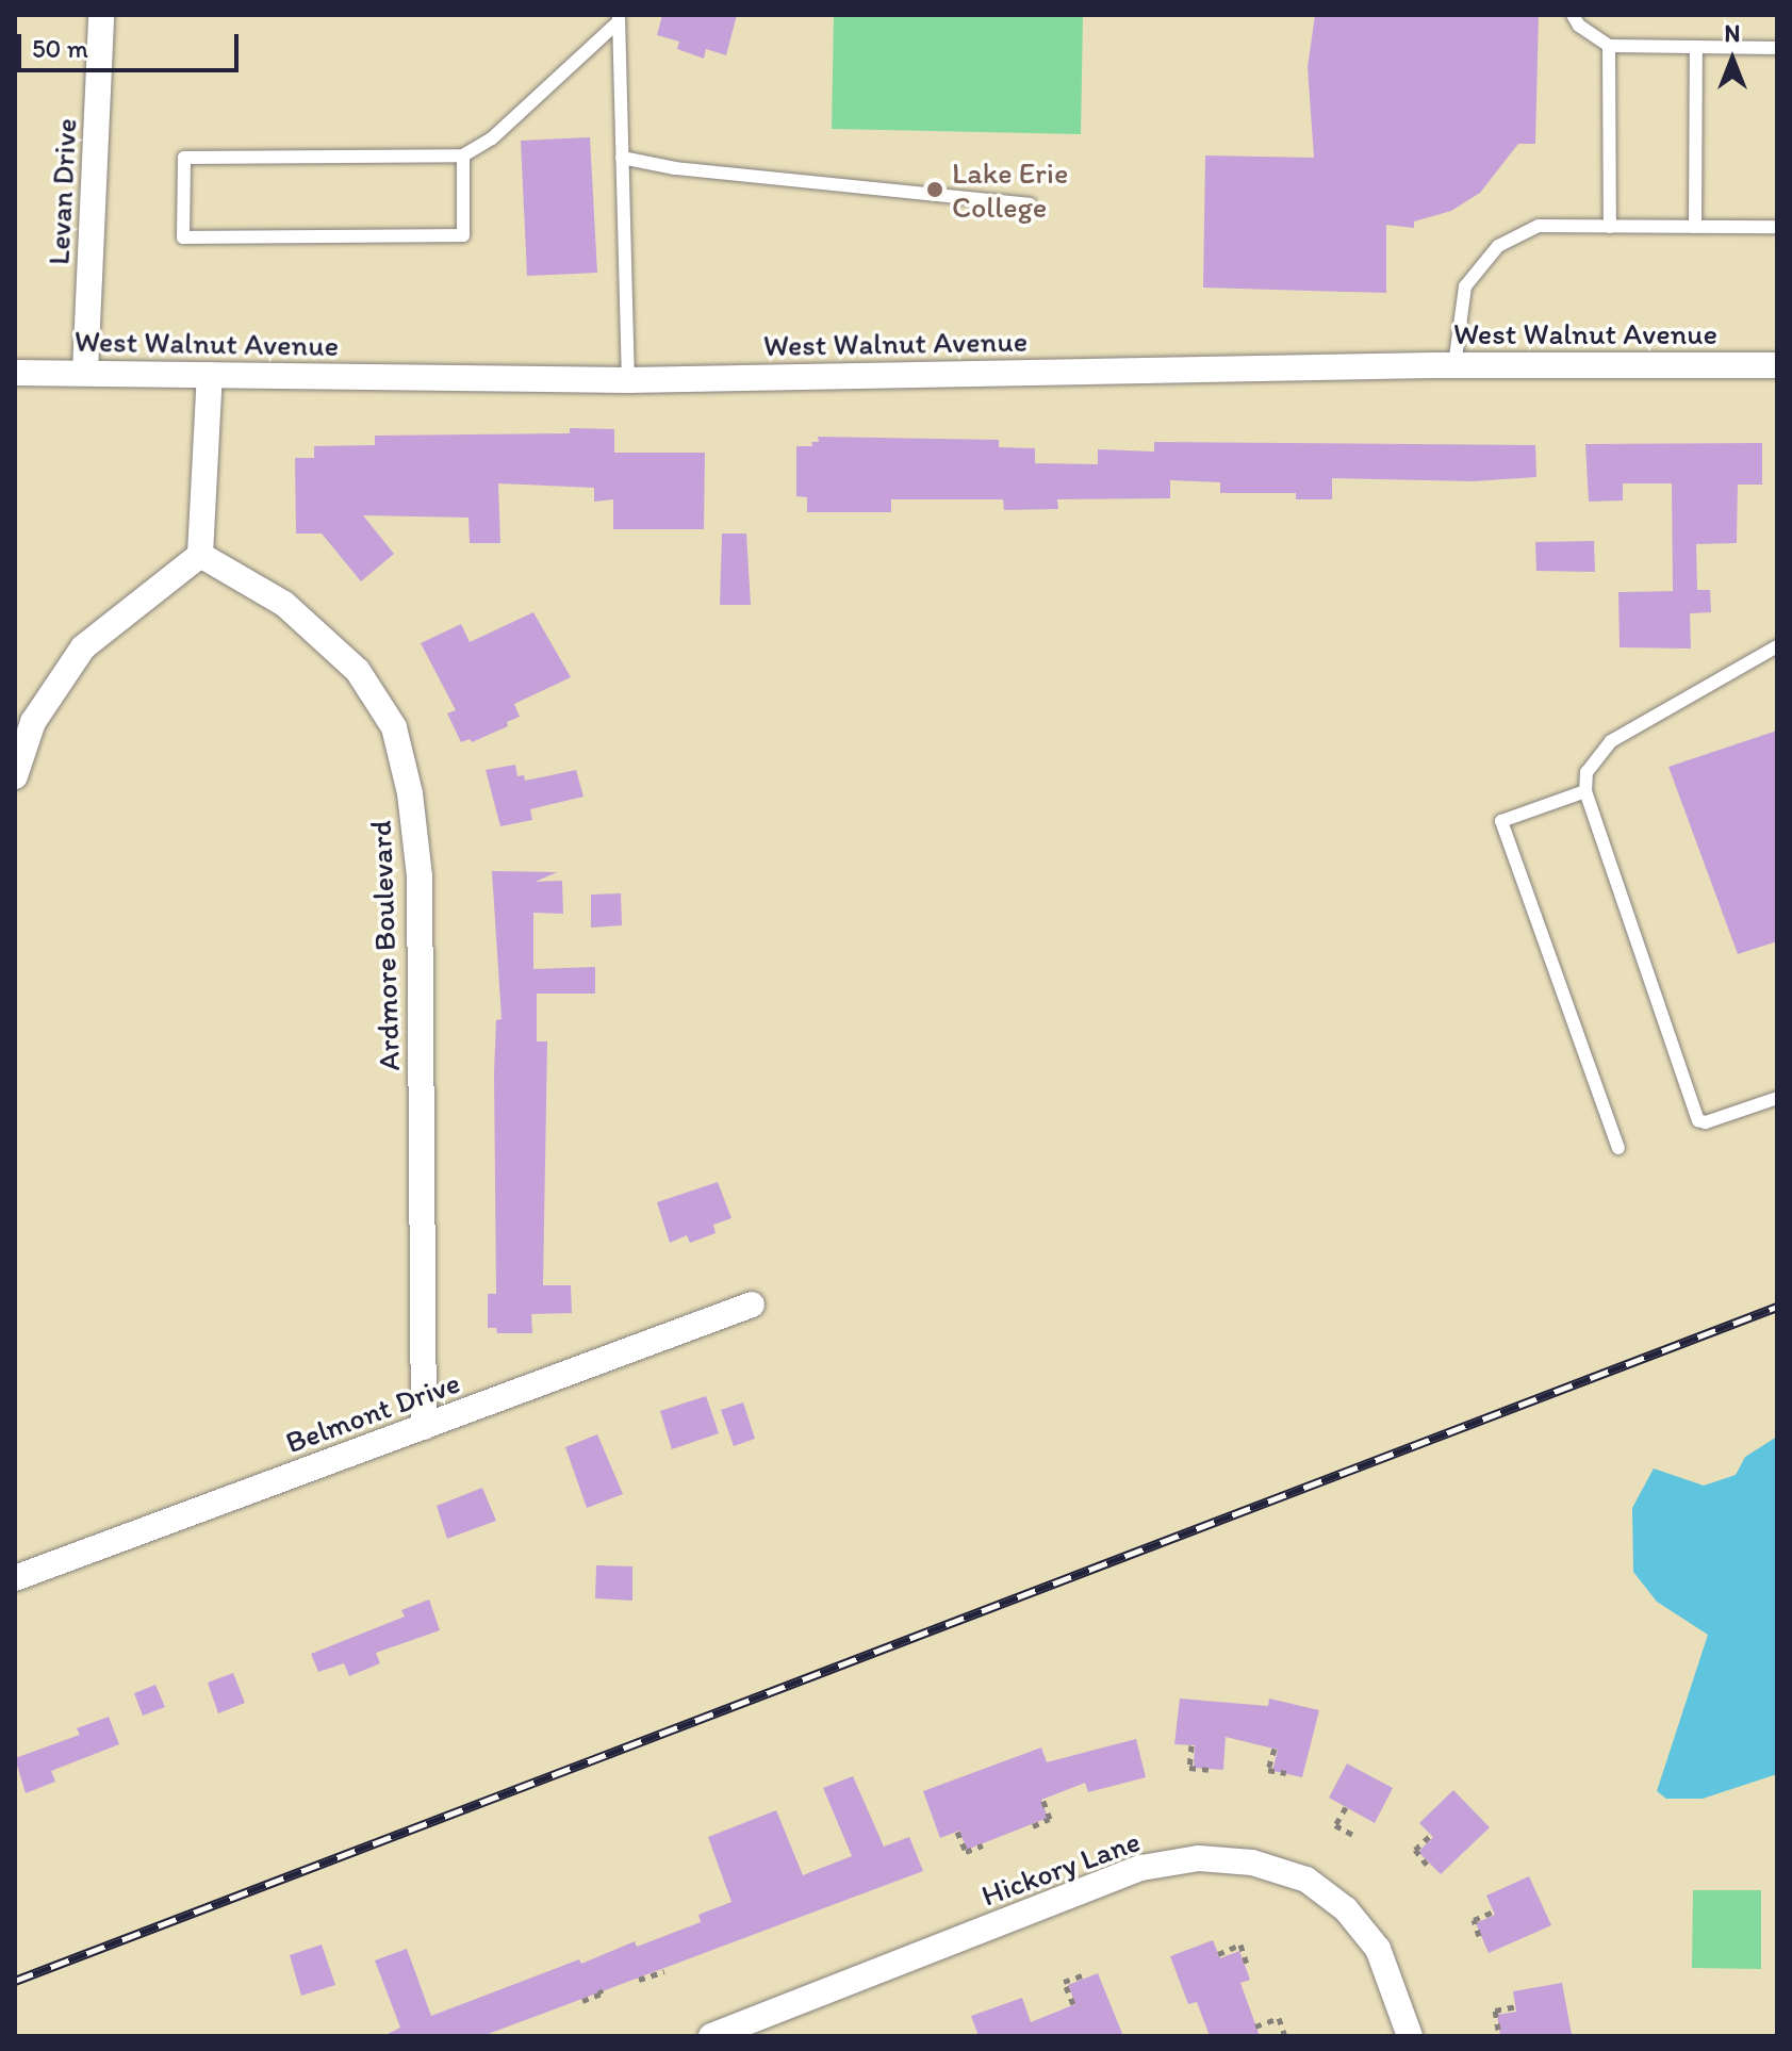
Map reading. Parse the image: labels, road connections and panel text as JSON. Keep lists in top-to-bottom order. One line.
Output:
{"streets":{"street":["Levan Drive","West Walnut Avenue","Ardmore Boulevard","Belmont Drive","Hickory Lane"]},"crossings":[["Levan Drive","West Walnut Avenue"],["Ardmore Boulevard","Belmont Drive"]],"places":["Lake Erie College"],"scale_bar":"50 m","north":"top"}
